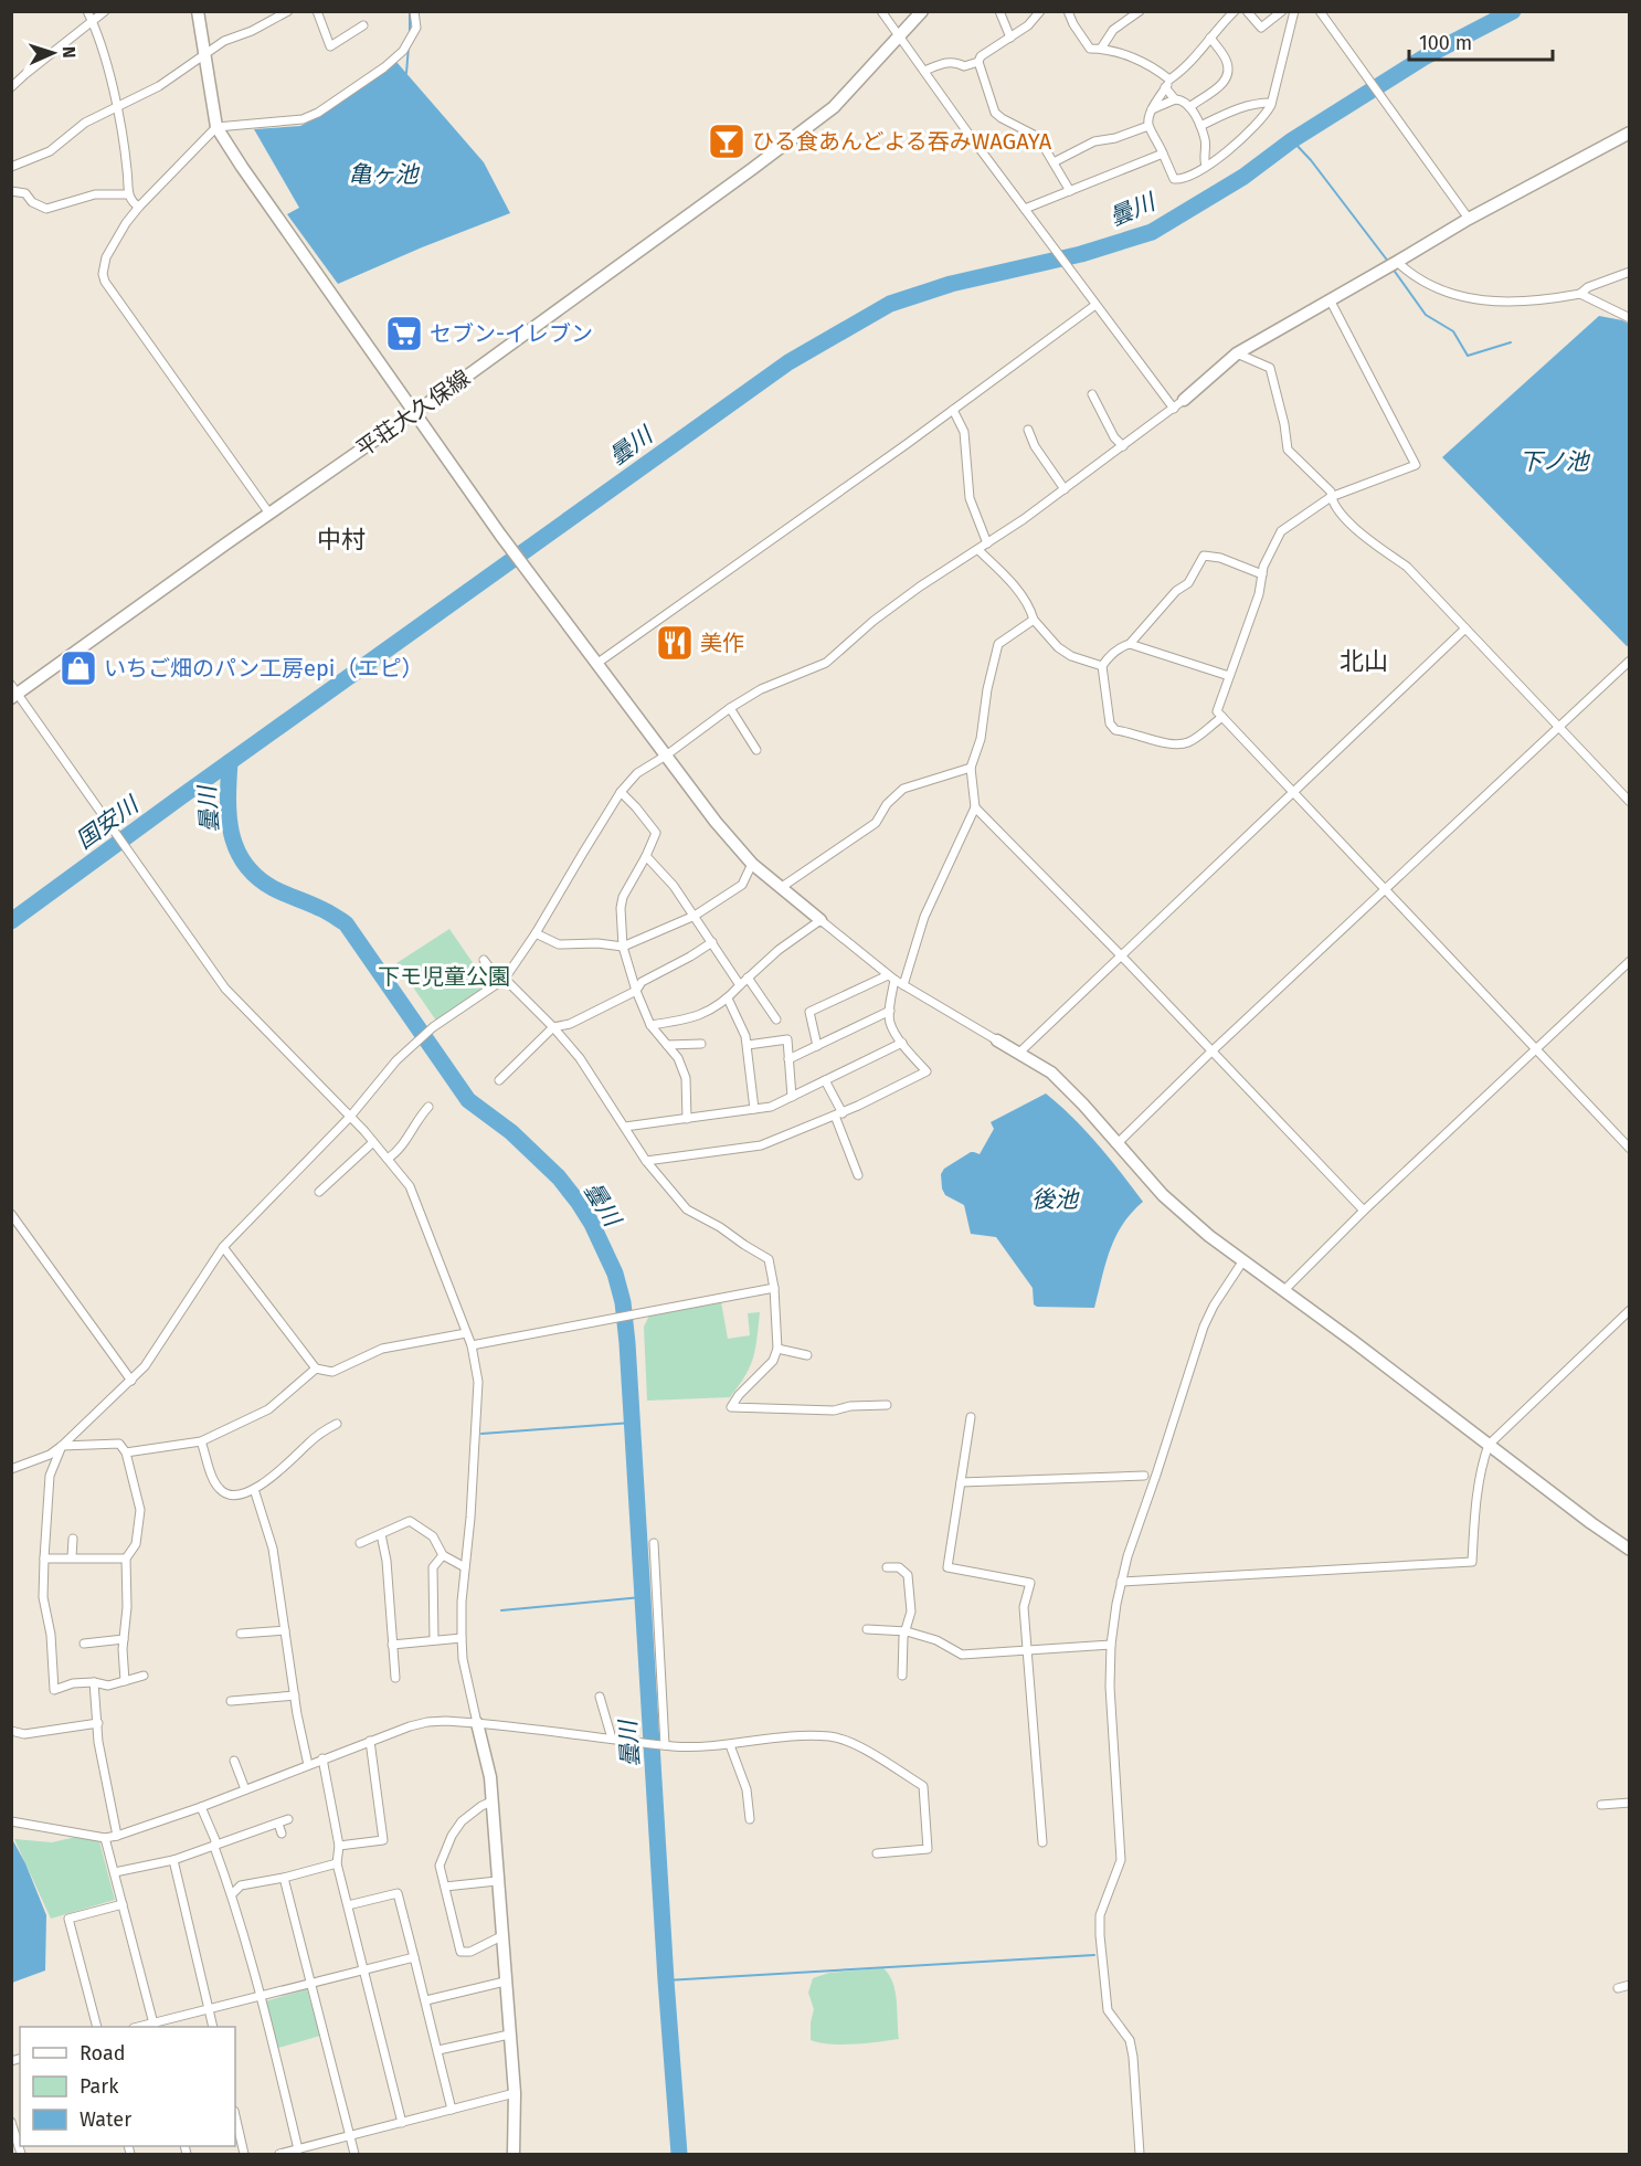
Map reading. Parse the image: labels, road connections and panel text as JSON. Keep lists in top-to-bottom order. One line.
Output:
{"streets":{"street":["平荘大久保線"]},"districts":["中村","北山"],"water":["亀ヶ池","曇川","下ノ池","国安川","後池"],"parks":["下モ児童公園"],"places":{"bar":["ひる食あんどよる吞みWAGAYA"],"supermarket":["セブン-イレブン"],"restaurant":["美作"],"shop":["いちご畑のパン工房epi（エピ）"]},"legend":["Road","Park","Water"],"scale_bar":"100 m","north":"right"}
